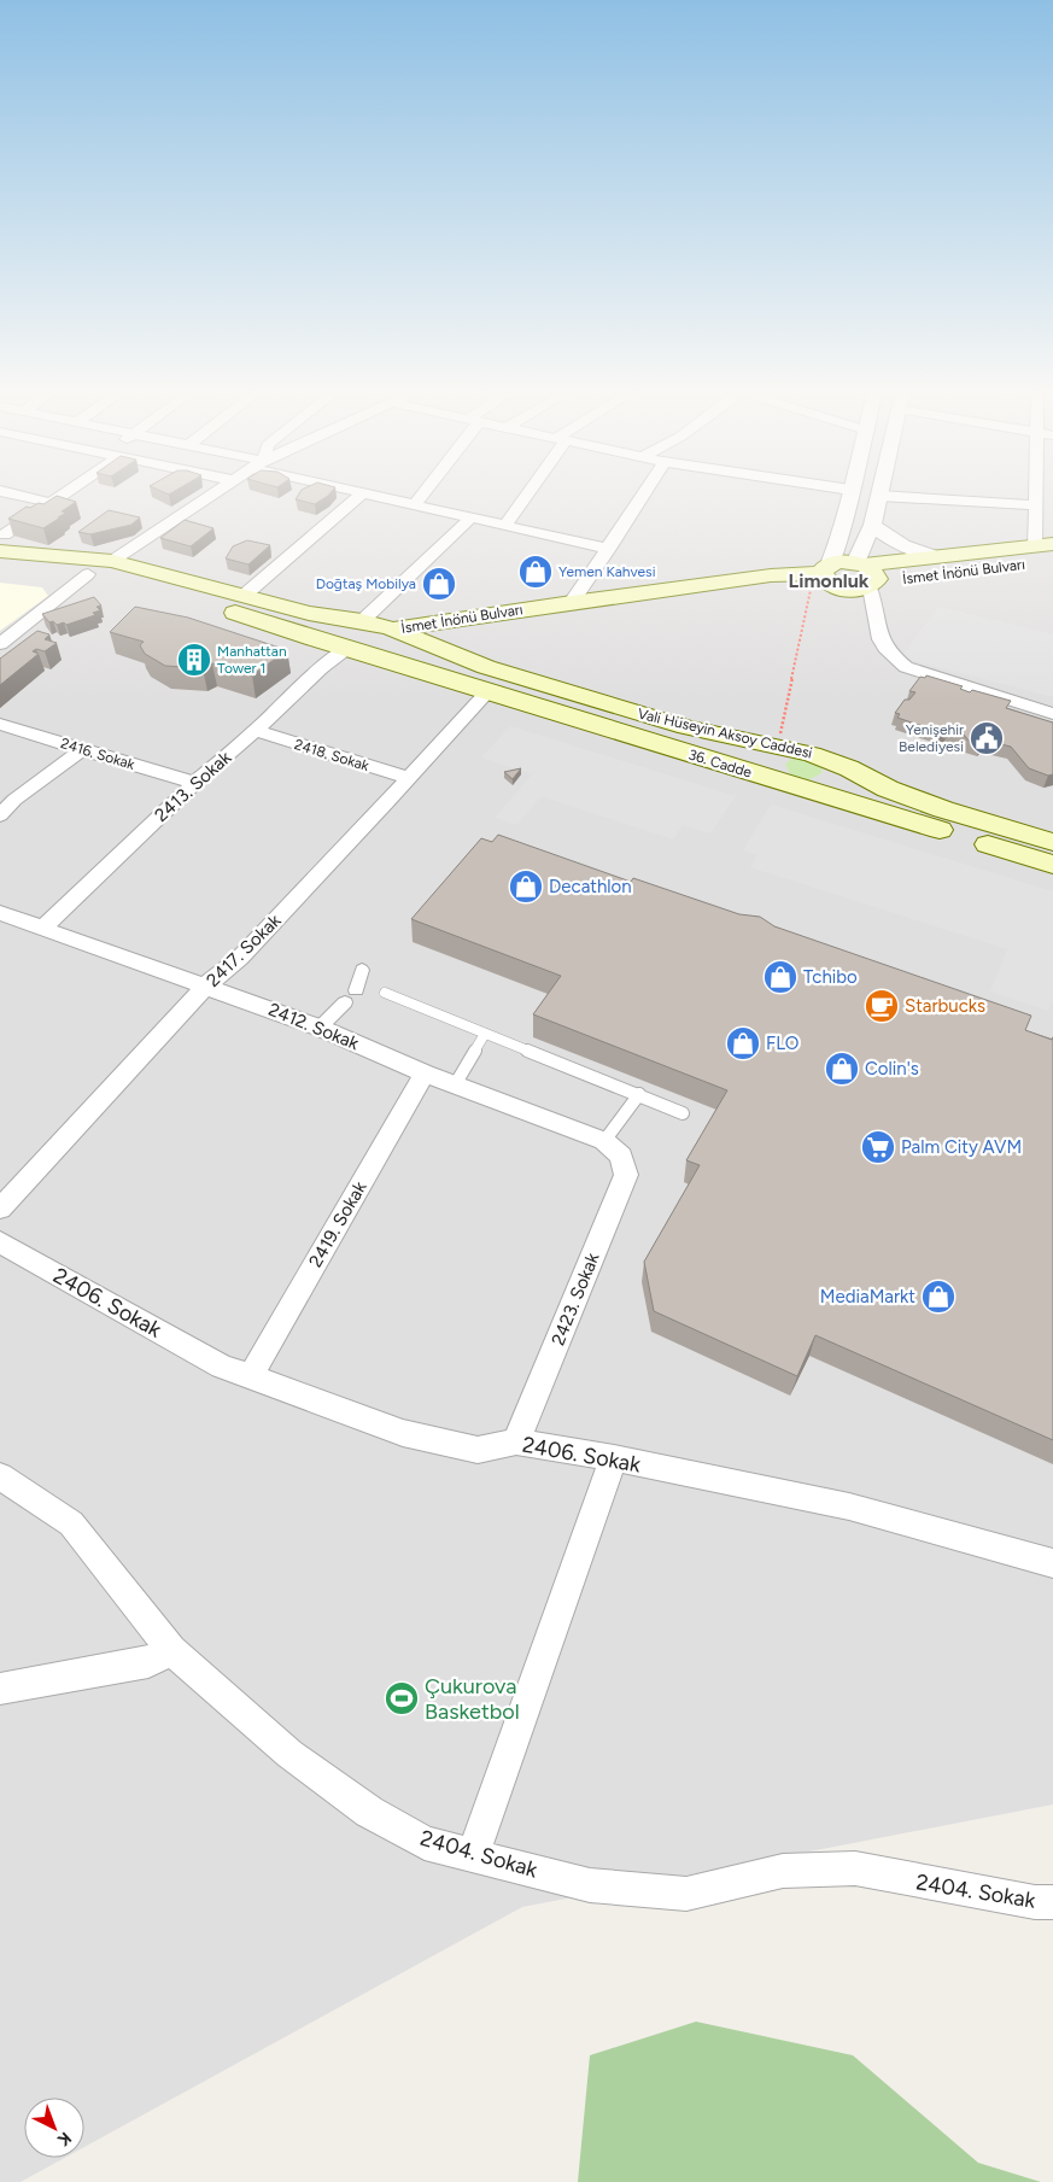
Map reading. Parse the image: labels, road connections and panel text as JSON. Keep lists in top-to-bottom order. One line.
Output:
{"streets":{"main road":["İsmet İnönü Bulvarı","Vali Hüseyin Aksoy Caddesi","36. Cadde"],"street":["2416. Sokak","2418. Sokak","2413. Sokak","2417. Sokak","2412. Sokak","2419. Sokak","2423. Sokak","2406. Sokak","2404. Sokak"]},"crossings":[["İsmet İnönü Bulvarı","Vali Hüseyin Aksoy Caddesi"],["İsmet İnönü Bulvarı","36. Cadde"],["İsmet İnönü Bulvarı","2417. Sokak"],["Vali Hüseyin Aksoy Caddesi","36. Cadde"],["Vali Hüseyin Aksoy Caddesi","2417. Sokak"],["2416. Sokak","2413. Sokak"],["2418. Sokak","2413. Sokak"],["2418. Sokak","2417. Sokak"],["36. Cadde","2417. Sokak"],["2413. Sokak","2412. Sokak"],["2417. Sokak","2412. Sokak"],["2412. Sokak","2419. Sokak"],["2412. Sokak","2423. Sokak"],["2419. Sokak","2406. Sokak"],["2423. Sokak","2406. Sokak"]],"districts":["Limonluk"],"places":{"shop":["Yemen Kahvesi","Doğtaş Mobilya","Decathlon","Tchibo","FLO","Colin's","MediaMarkt"],"building":["Manhattan Tower 1"],"public building":["Yenişehir Belediyesi"],"cafe":["Starbucks"],"supermarket":["Palm City AVM"],"sports":["Çukurova Basketbol"]},"north":"bottom right"}
